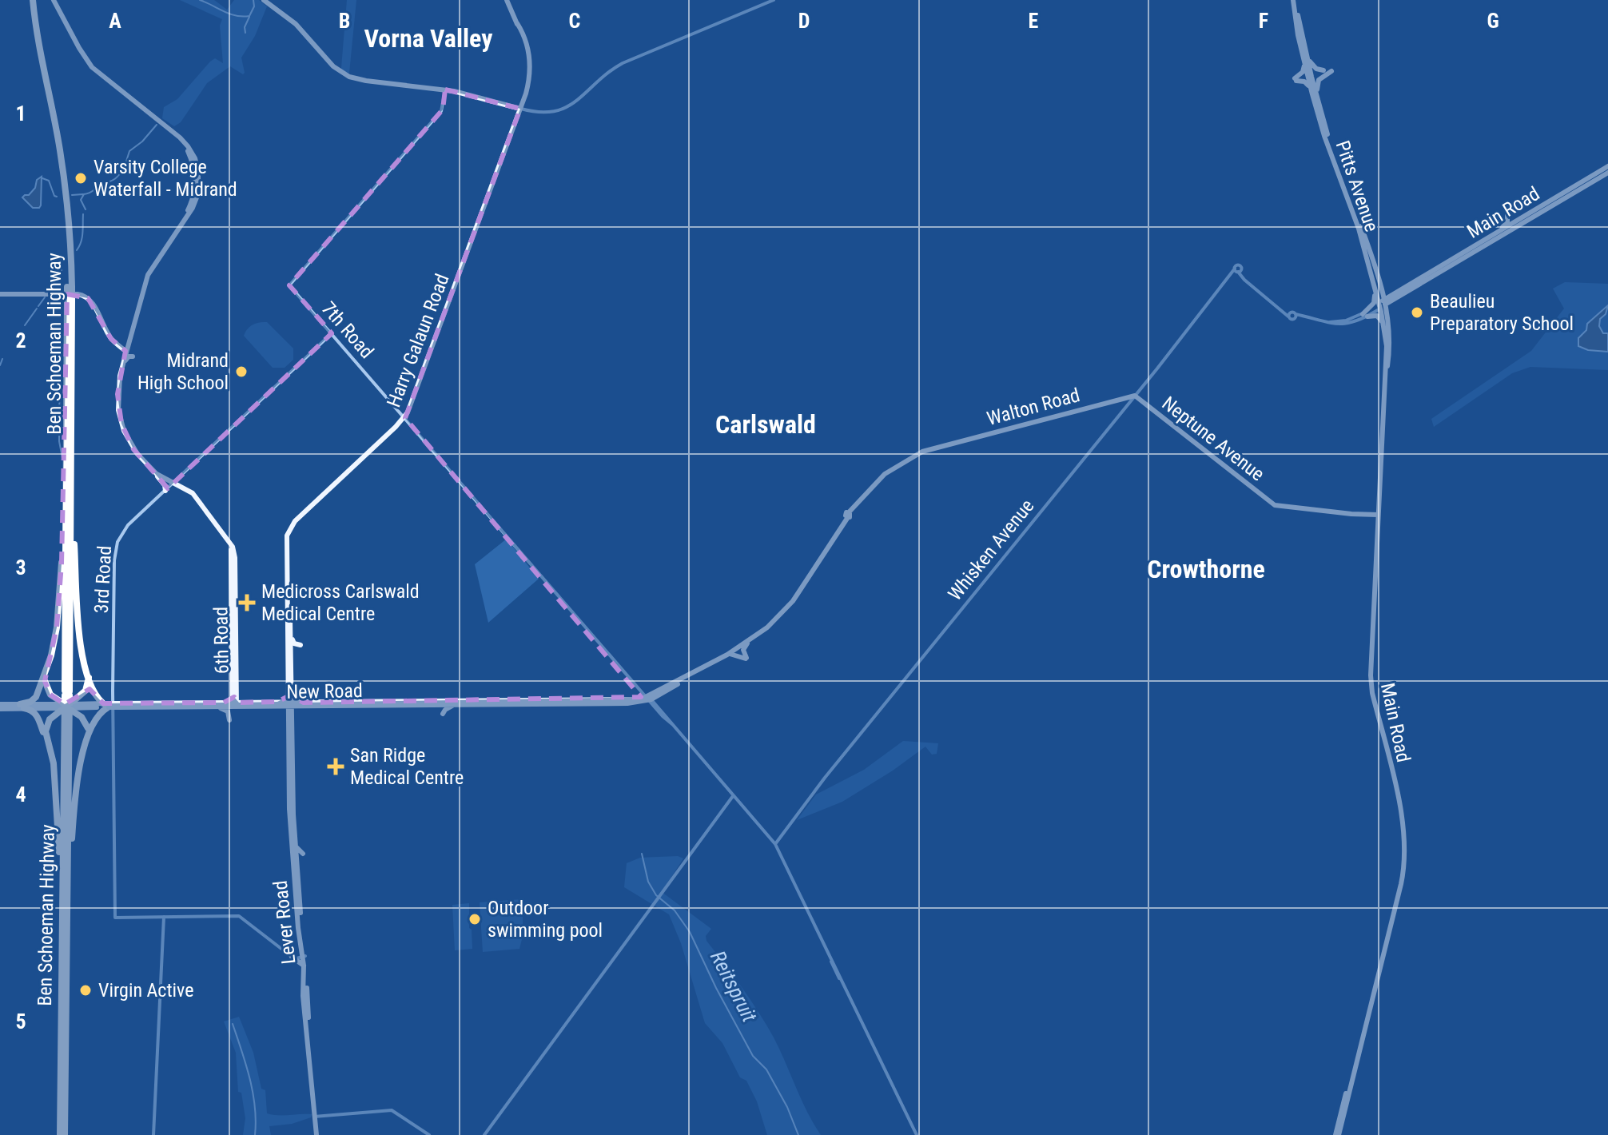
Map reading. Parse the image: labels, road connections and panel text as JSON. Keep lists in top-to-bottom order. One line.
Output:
{"streets":{"highway":["Ben Schoeman Highway"],"main road":["Pitts Avenue","Main Road","Harry Galaun Road","Walton Road","Neptune Avenue","6th Road","New Road","Lever Road"],"street":["7th Road","Whisken Avenue","3rd Road"]},"crossings":[["Pitts Avenue","Main Road"],["7th Road","Harry Galaun Road"],["7th Road","Walton Road"],["7th Road","Whisken Avenue"],["7th Road","3rd Road"],["7th Road","New Road"],["Harry Galaun Road","New Road"],["Harry Galaun Road","Lever Road"],["Walton Road","Neptune Avenue"],["Walton Road","Whisken Avenue"],["Walton Road","New Road"],["Neptune Avenue","Whisken Avenue"],["3rd Road","6th Road"],["New Road","Lever Road"]],"districts":["Vorna Valley","Carlswald","Crowthorne"],"water":["Reitspruit"],"places":{"other":["Varsity College Waterfall - Midrand","Beaulieu Preparatory School","Midrand High School","Outdoor swimming pool","Virgin Active"],"health":["Medicross Carlswald Medical Centre","San Ridge Medical Centre"]},"grid":{"columns":["A","B","C","D","E","F","G"],"rows":["1","2","3","4","5"]}}
